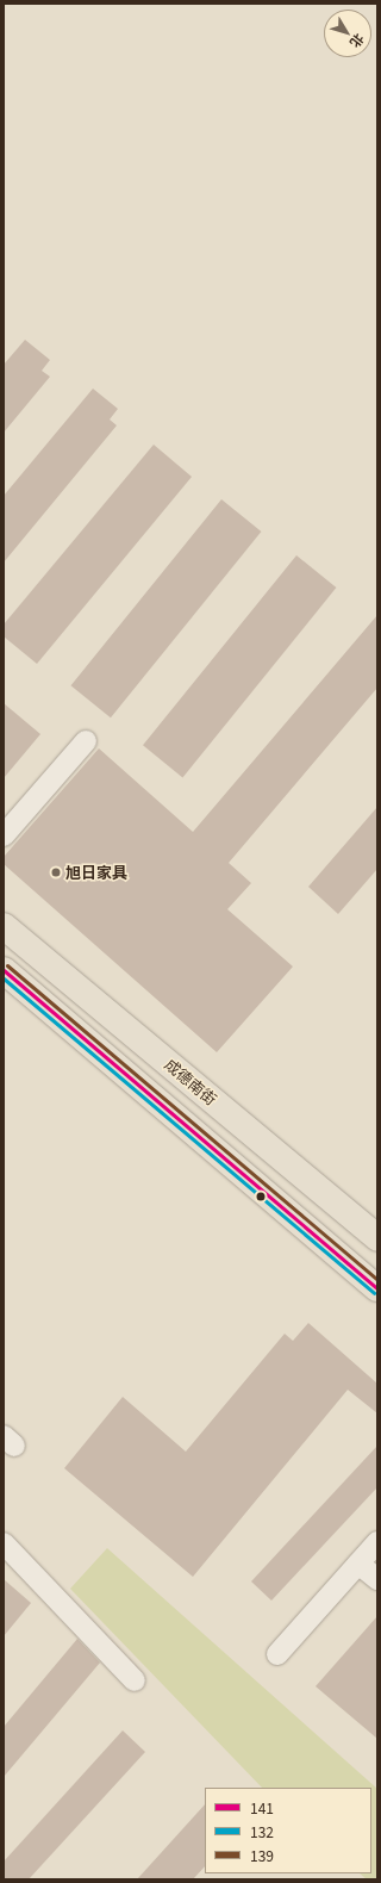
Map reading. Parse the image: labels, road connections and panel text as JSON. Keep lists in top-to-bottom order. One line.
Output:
{"streets":{"main road":["成德南街"]},"places":["旭日家具"],"lines":["transit line 139","transit line 141","transit line 132"],"legend":["141","132","139"],"north":"bottom right"}
